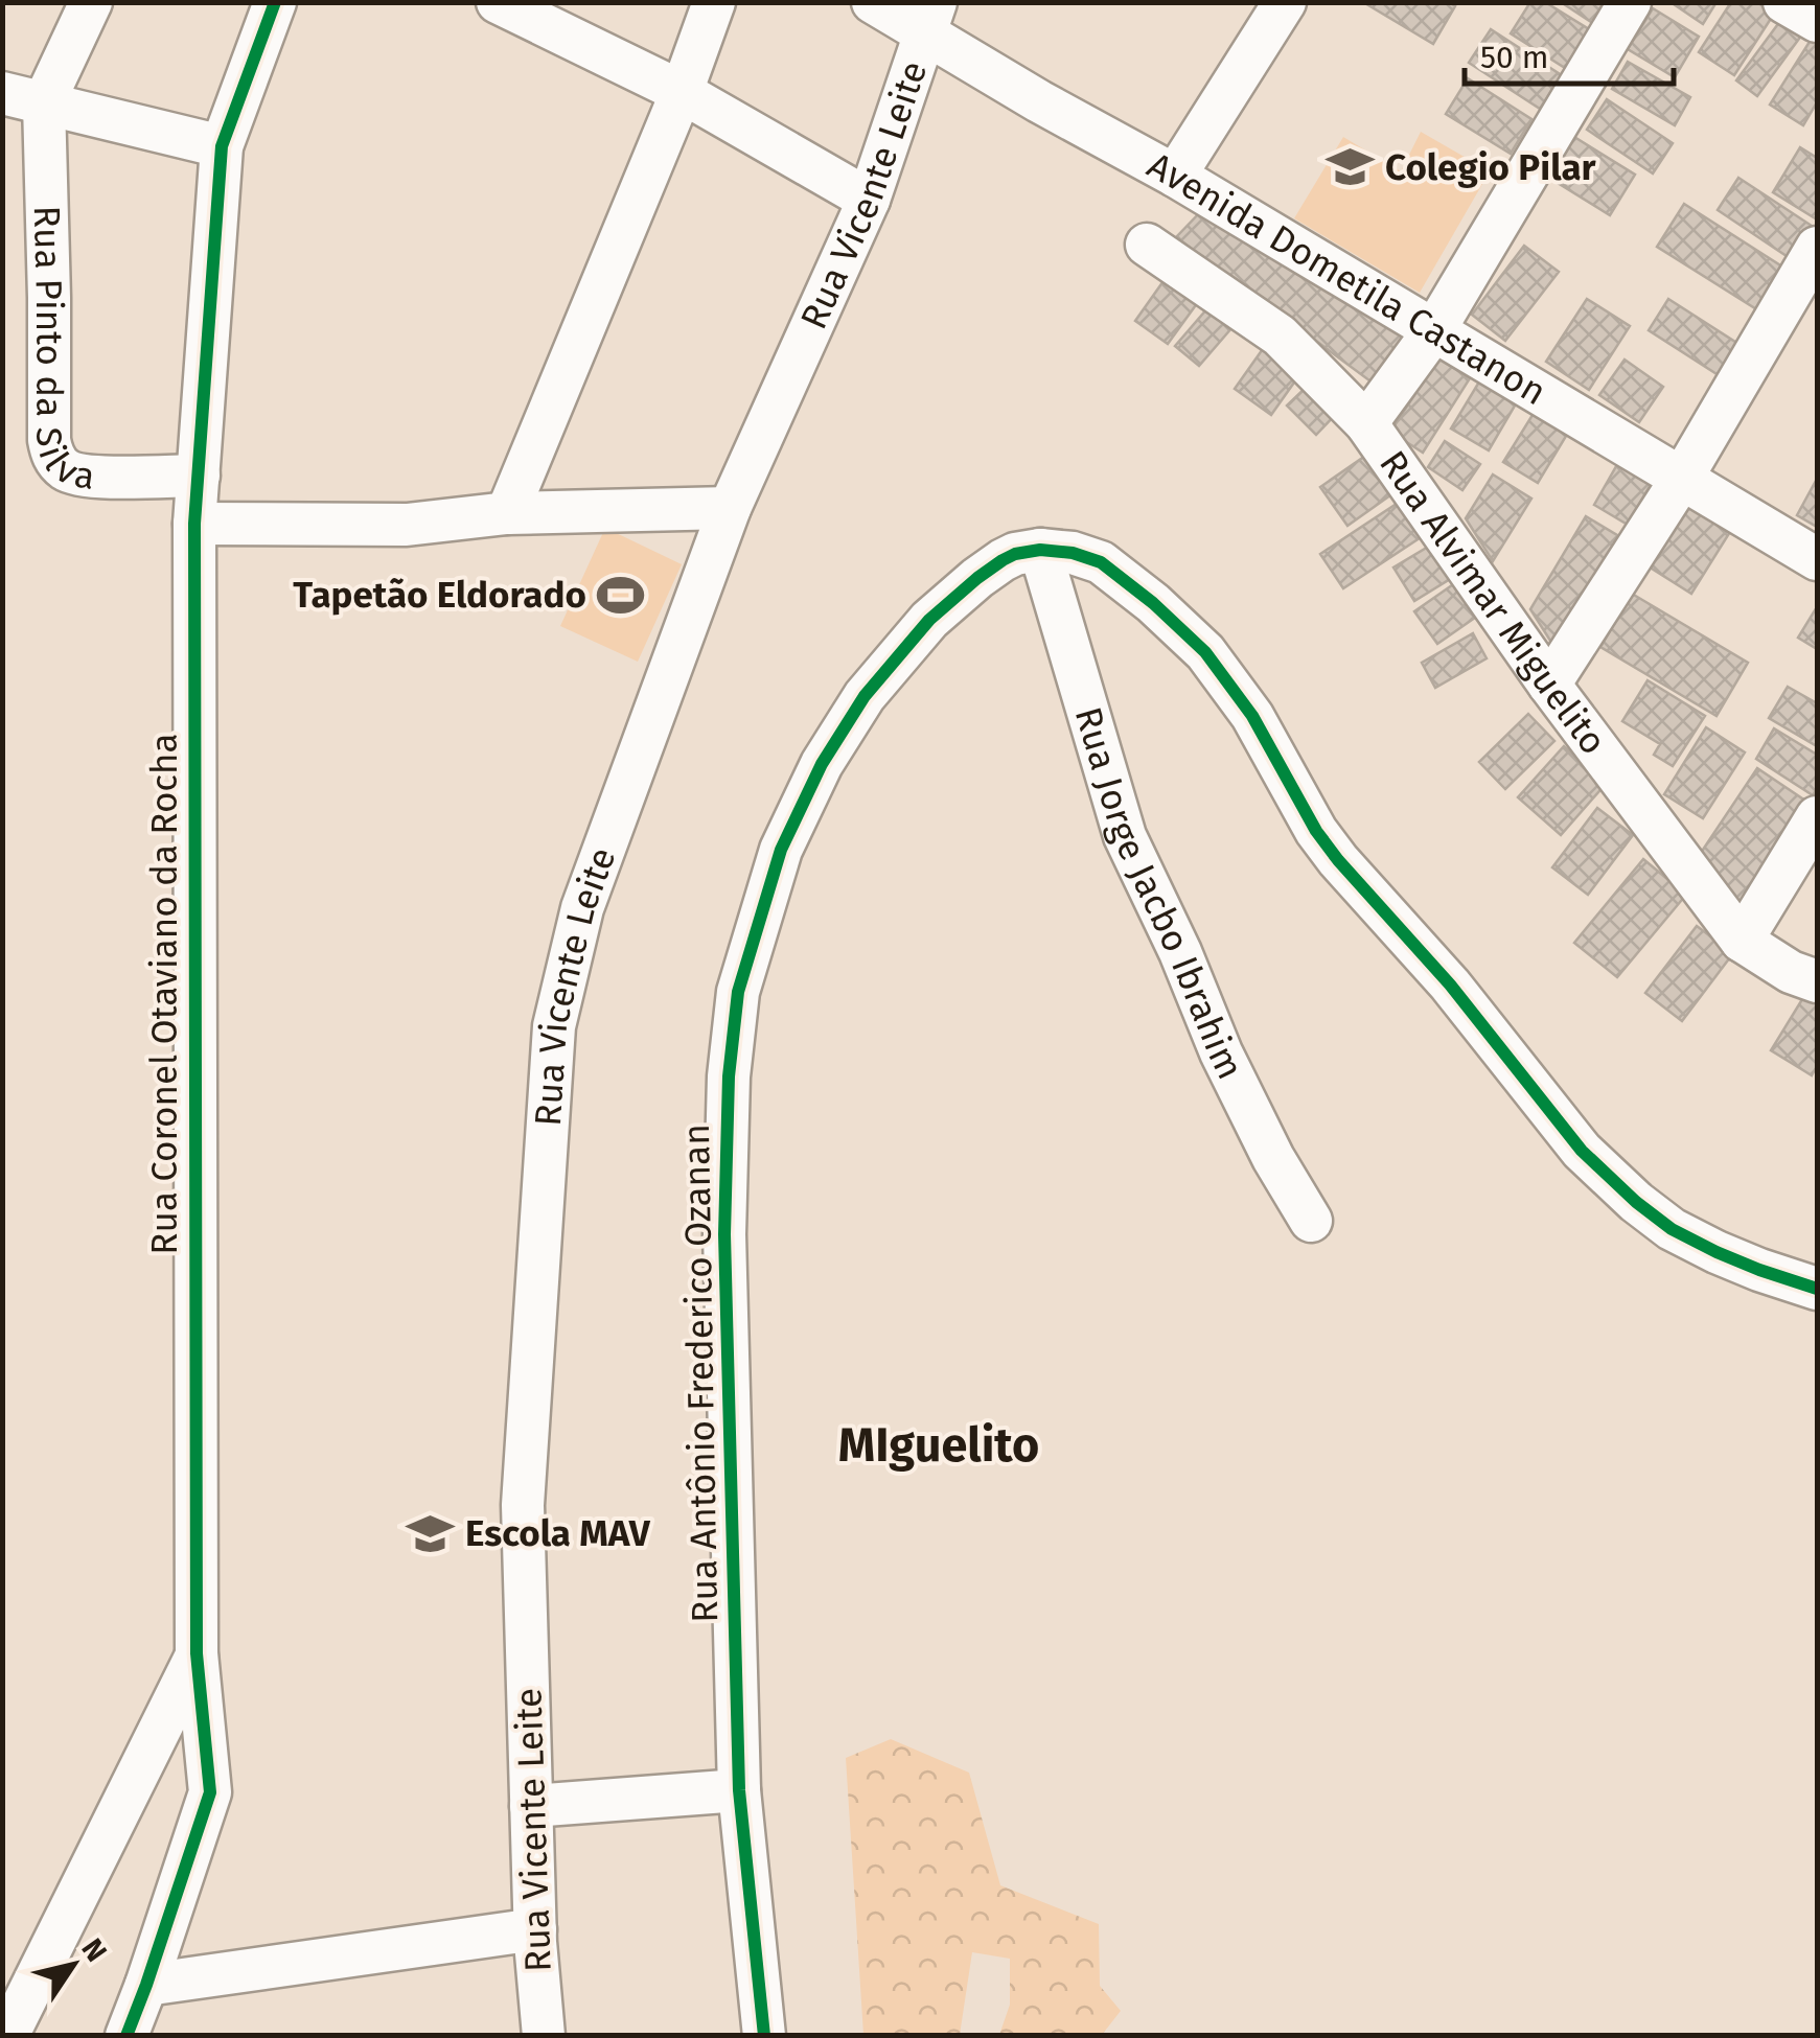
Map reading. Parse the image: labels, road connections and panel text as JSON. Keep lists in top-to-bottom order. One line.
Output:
{"streets":{"street":["Rua Vicente Leite","Avenida Dometila Castanon","Rua Pinto da Silva","Rua Alvimar Miguelito","Rua Jorge Jacbo Ibrahim","Rua Coronel Otaviano da Rocha","Rua Antônio Frederico Ozanan"]},"crossings":[["Rua Vicente Leite","Avenida Dometila Castanon"],["Rua Pinto da Silva","Rua Coronel Otaviano da Rocha"],["Rua Jorge Jacbo Ibrahim","Rua Antônio Frederico Ozanan"]],"districts":["MIguelito"],"places":{"school or university":["Colegio Pilar","Escola MAV"],"sports":["Tapetão Eldorado"]},"scale_bar":"50 m","north":"top right"}
